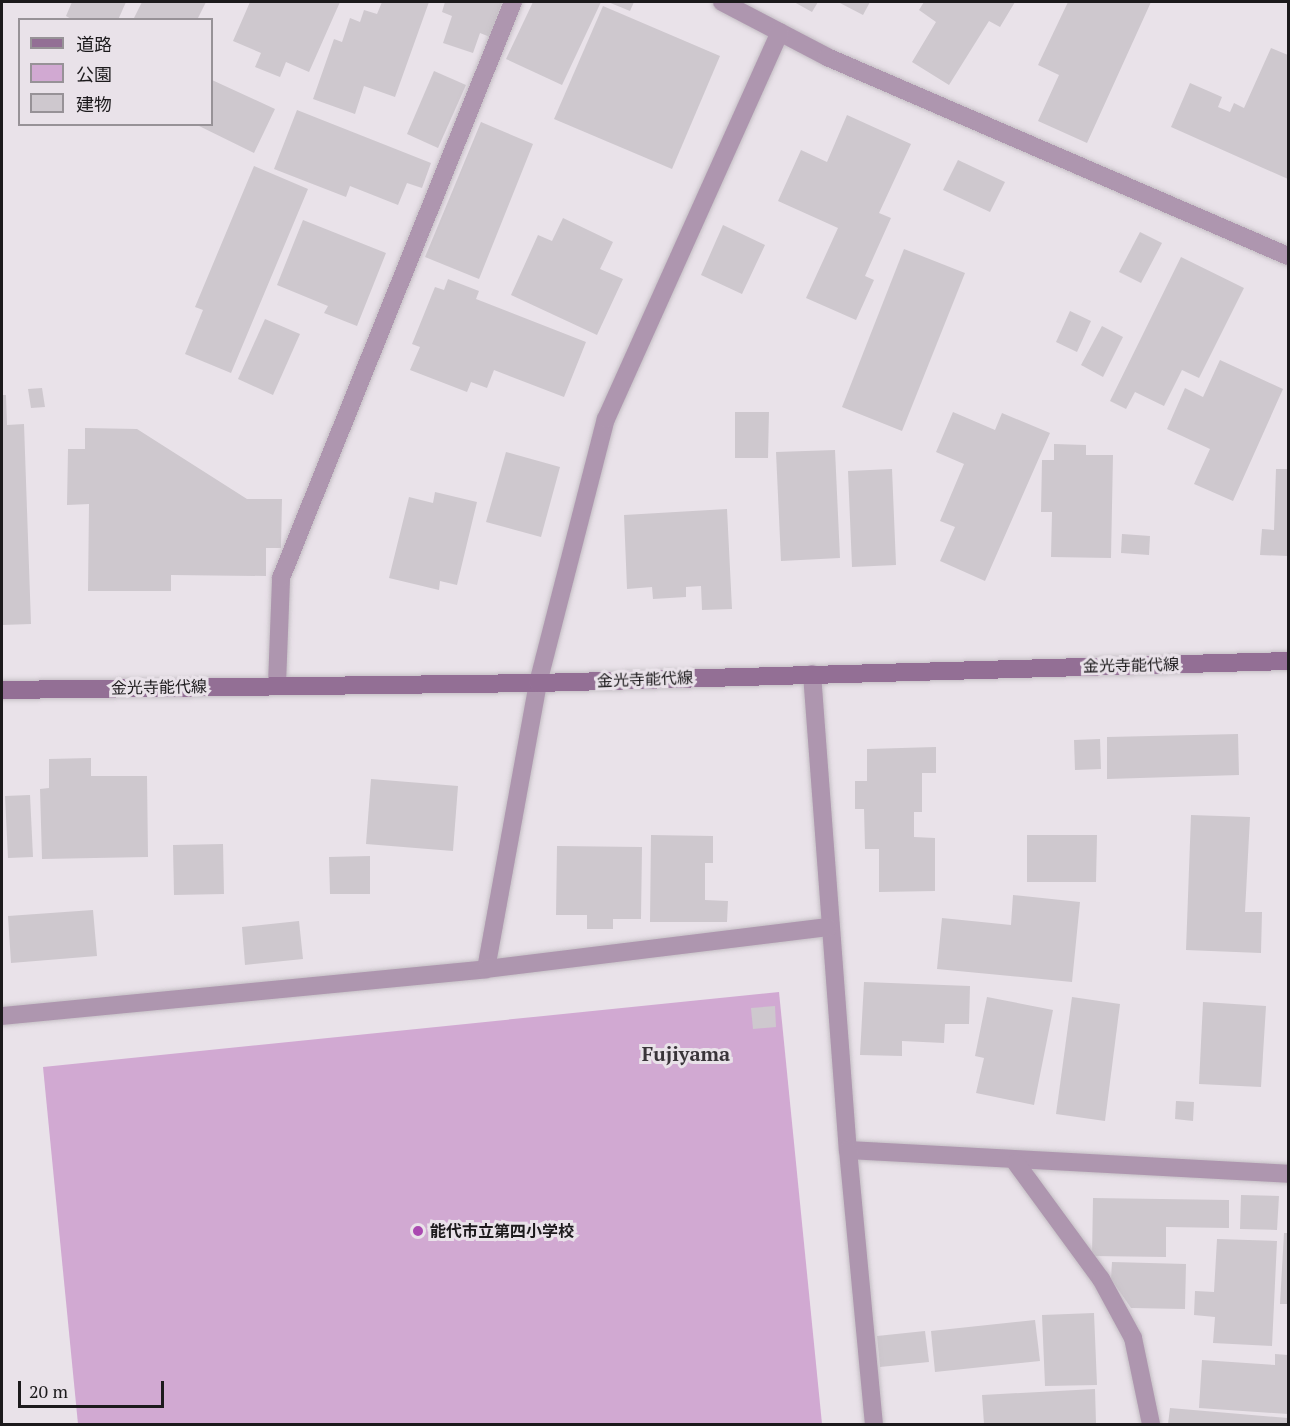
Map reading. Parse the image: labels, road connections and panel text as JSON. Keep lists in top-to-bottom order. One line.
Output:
{"streets":{"main road":["金光寺能代線"]},"districts":["Fujiyama"],"places":["能代市立第四小学校"],"legend":["道路","公園","建物"],"scale_bar":"20 m"}
